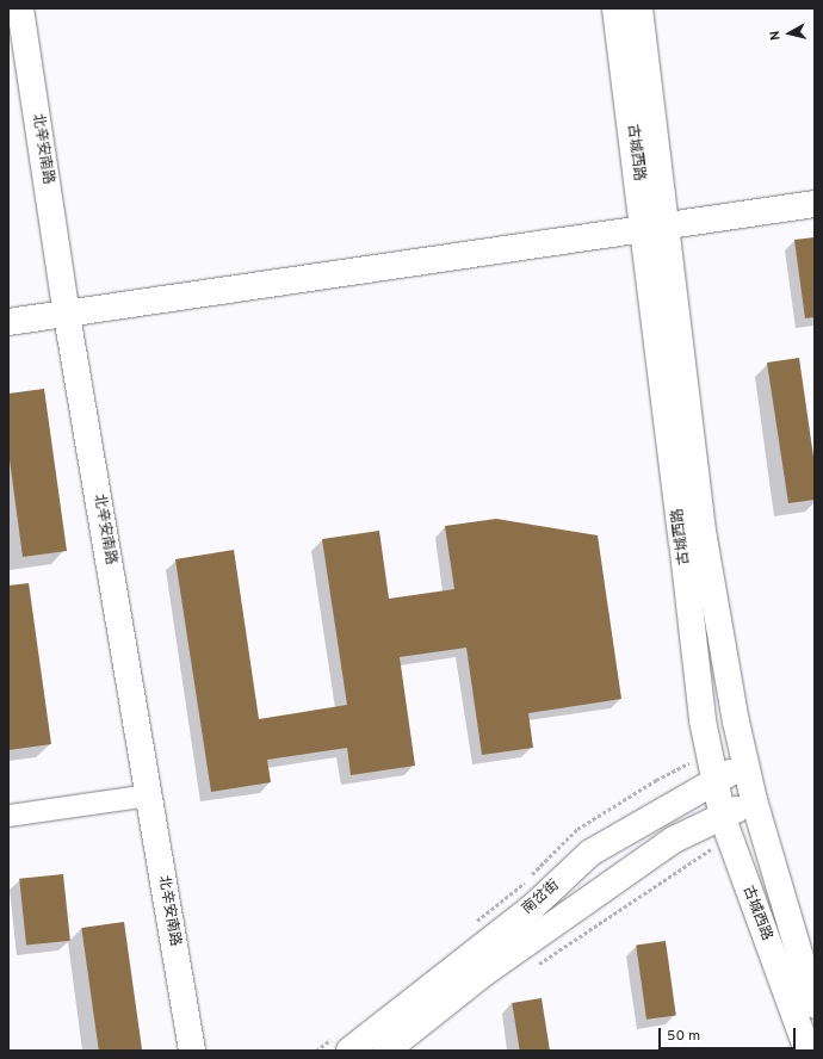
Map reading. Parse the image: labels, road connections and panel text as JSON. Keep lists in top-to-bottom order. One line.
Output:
{"streets":{"main road":["北辛安南路","古城西路","南岔街"]},"crossings":[["古城西路","南岔街"]],"scale_bar":"50 m","north":"left"}
